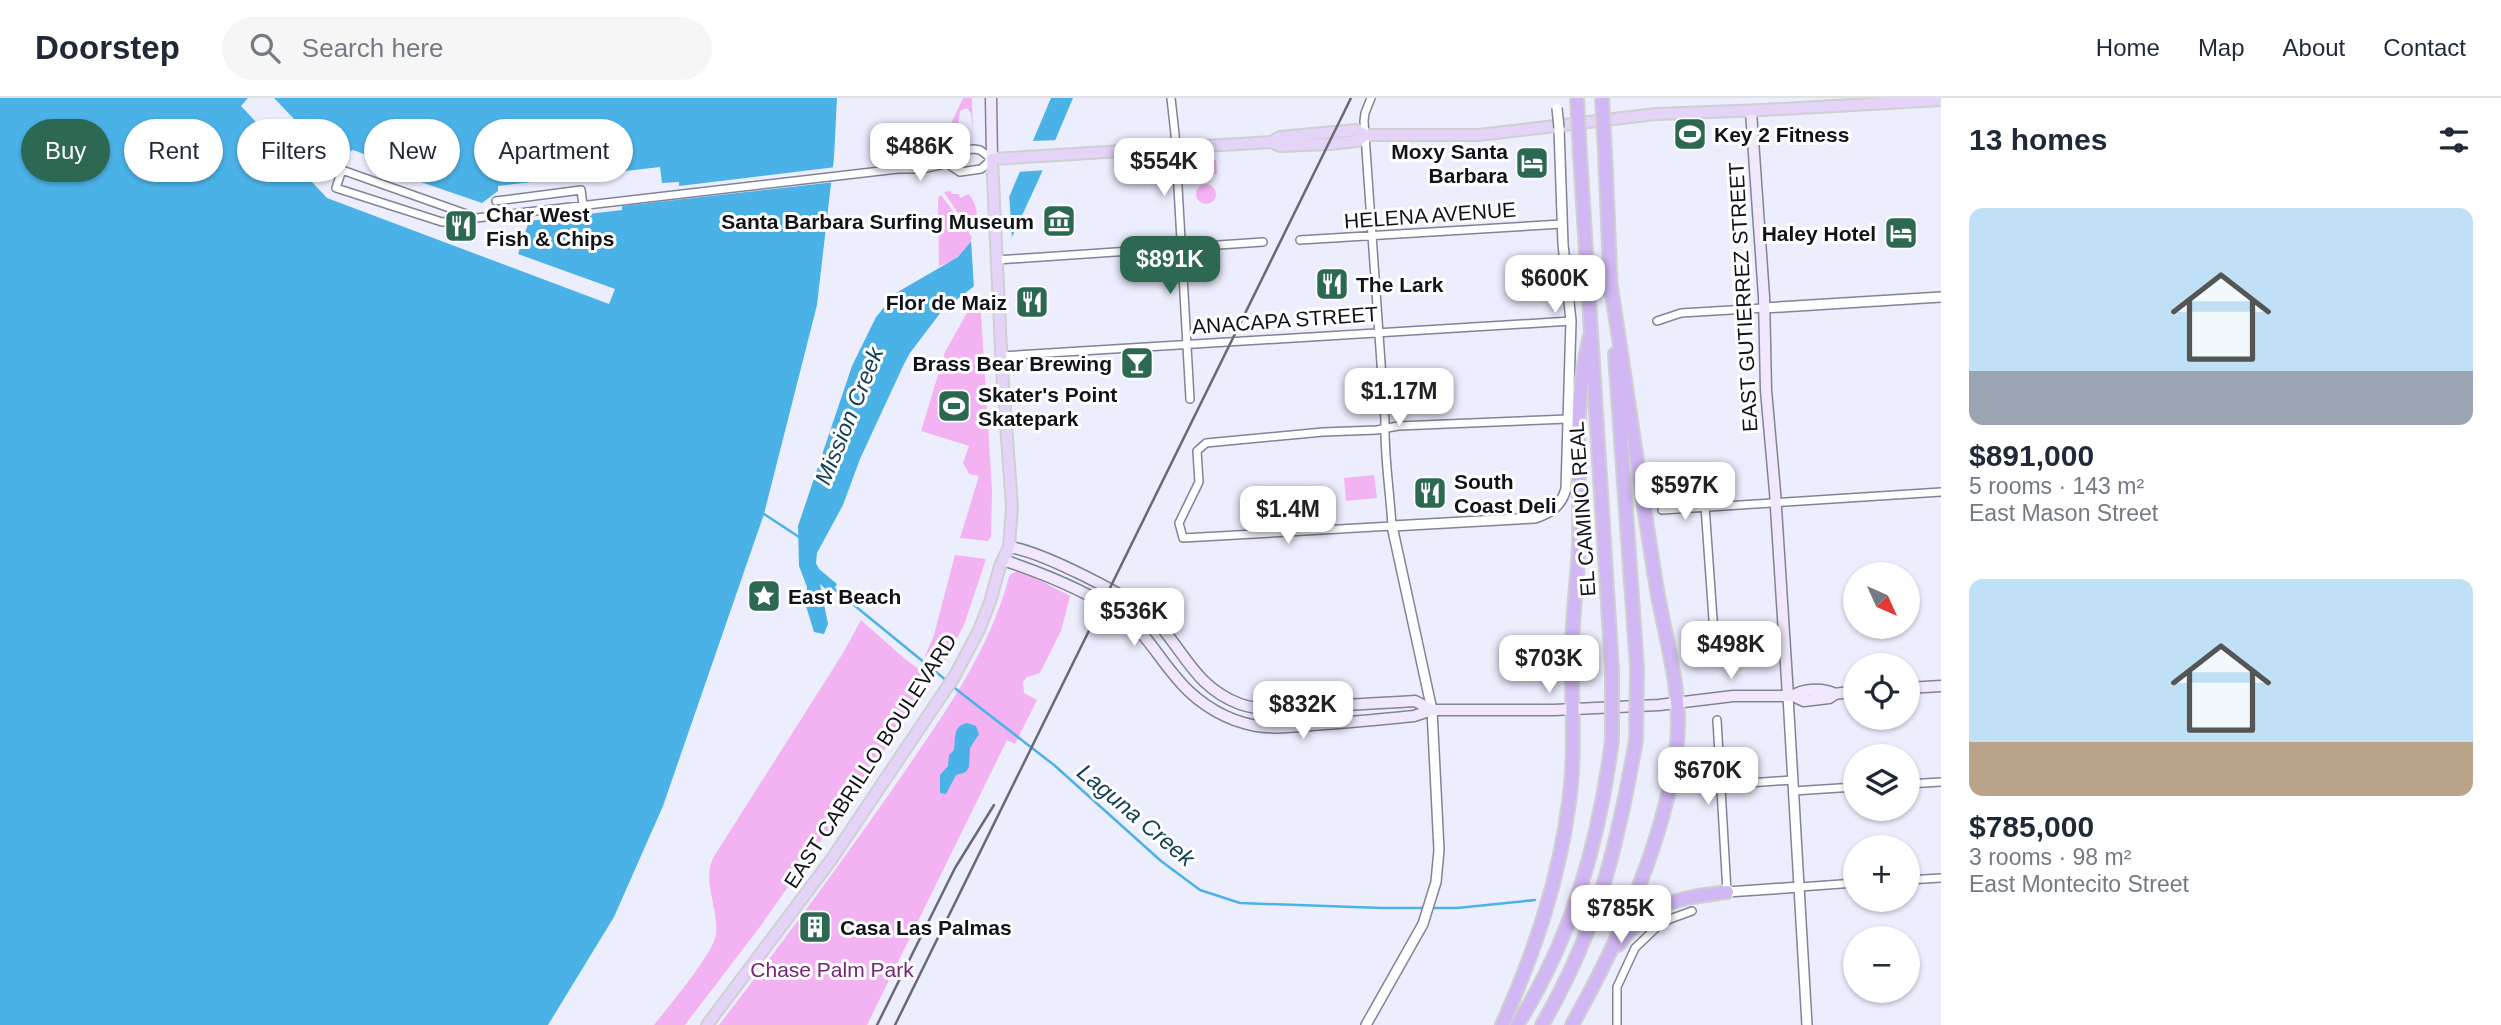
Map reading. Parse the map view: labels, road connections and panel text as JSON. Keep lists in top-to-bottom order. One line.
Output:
{"streets":{"highway":["EL CAMINO REAL"],"main road":["EAST GUTIERREZ STREET","EAST CABRILLO BOULEVARD"],"street":["HELENA AVENUE","ANACAPA STREET"]},"crossings":[["ANACAPA STREET","EAST CABRILLO BOULEVARD"]],"water":["Mission Creek","Laguna Creek"],"parks":["Chase Palm Park"],"places":{"sports":["Key 2 Fitness","Skater's Point Skatepark"],"hotel":["Moxy Santa Barbara","Haley Hotel"],"museum":["Santa Barbara Surfing Museum"],"restaurant":["Char West Fish & Chips","The Lark","Flor de Maiz","South Coast Deli"],"bar":["Brass Bear Brewing"],"place":["East Beach"],"building":["Casa Las Palmas"]},"north":"bottom right","page":{"header":"Doorstep","search":"Search here","nav":["Home","Map","About","Contact"],"heading":"13 homes","chip":["Buy","Rent","Filters","New","Apartment"],"price":["$486K","$554K","$891K","$600K","$1.17M","$597K","$1.4M","$536K","$498K","$703K","$832K","$670K","$785K"],"list":[{"name":"$891,000","note":"5 rooms · 143 m² · East Mason Street"},{"name":"$785,000","note":"3 rooms · 98 m² · East Montecito Street"}],"map_buttons":["+","−"]}}
